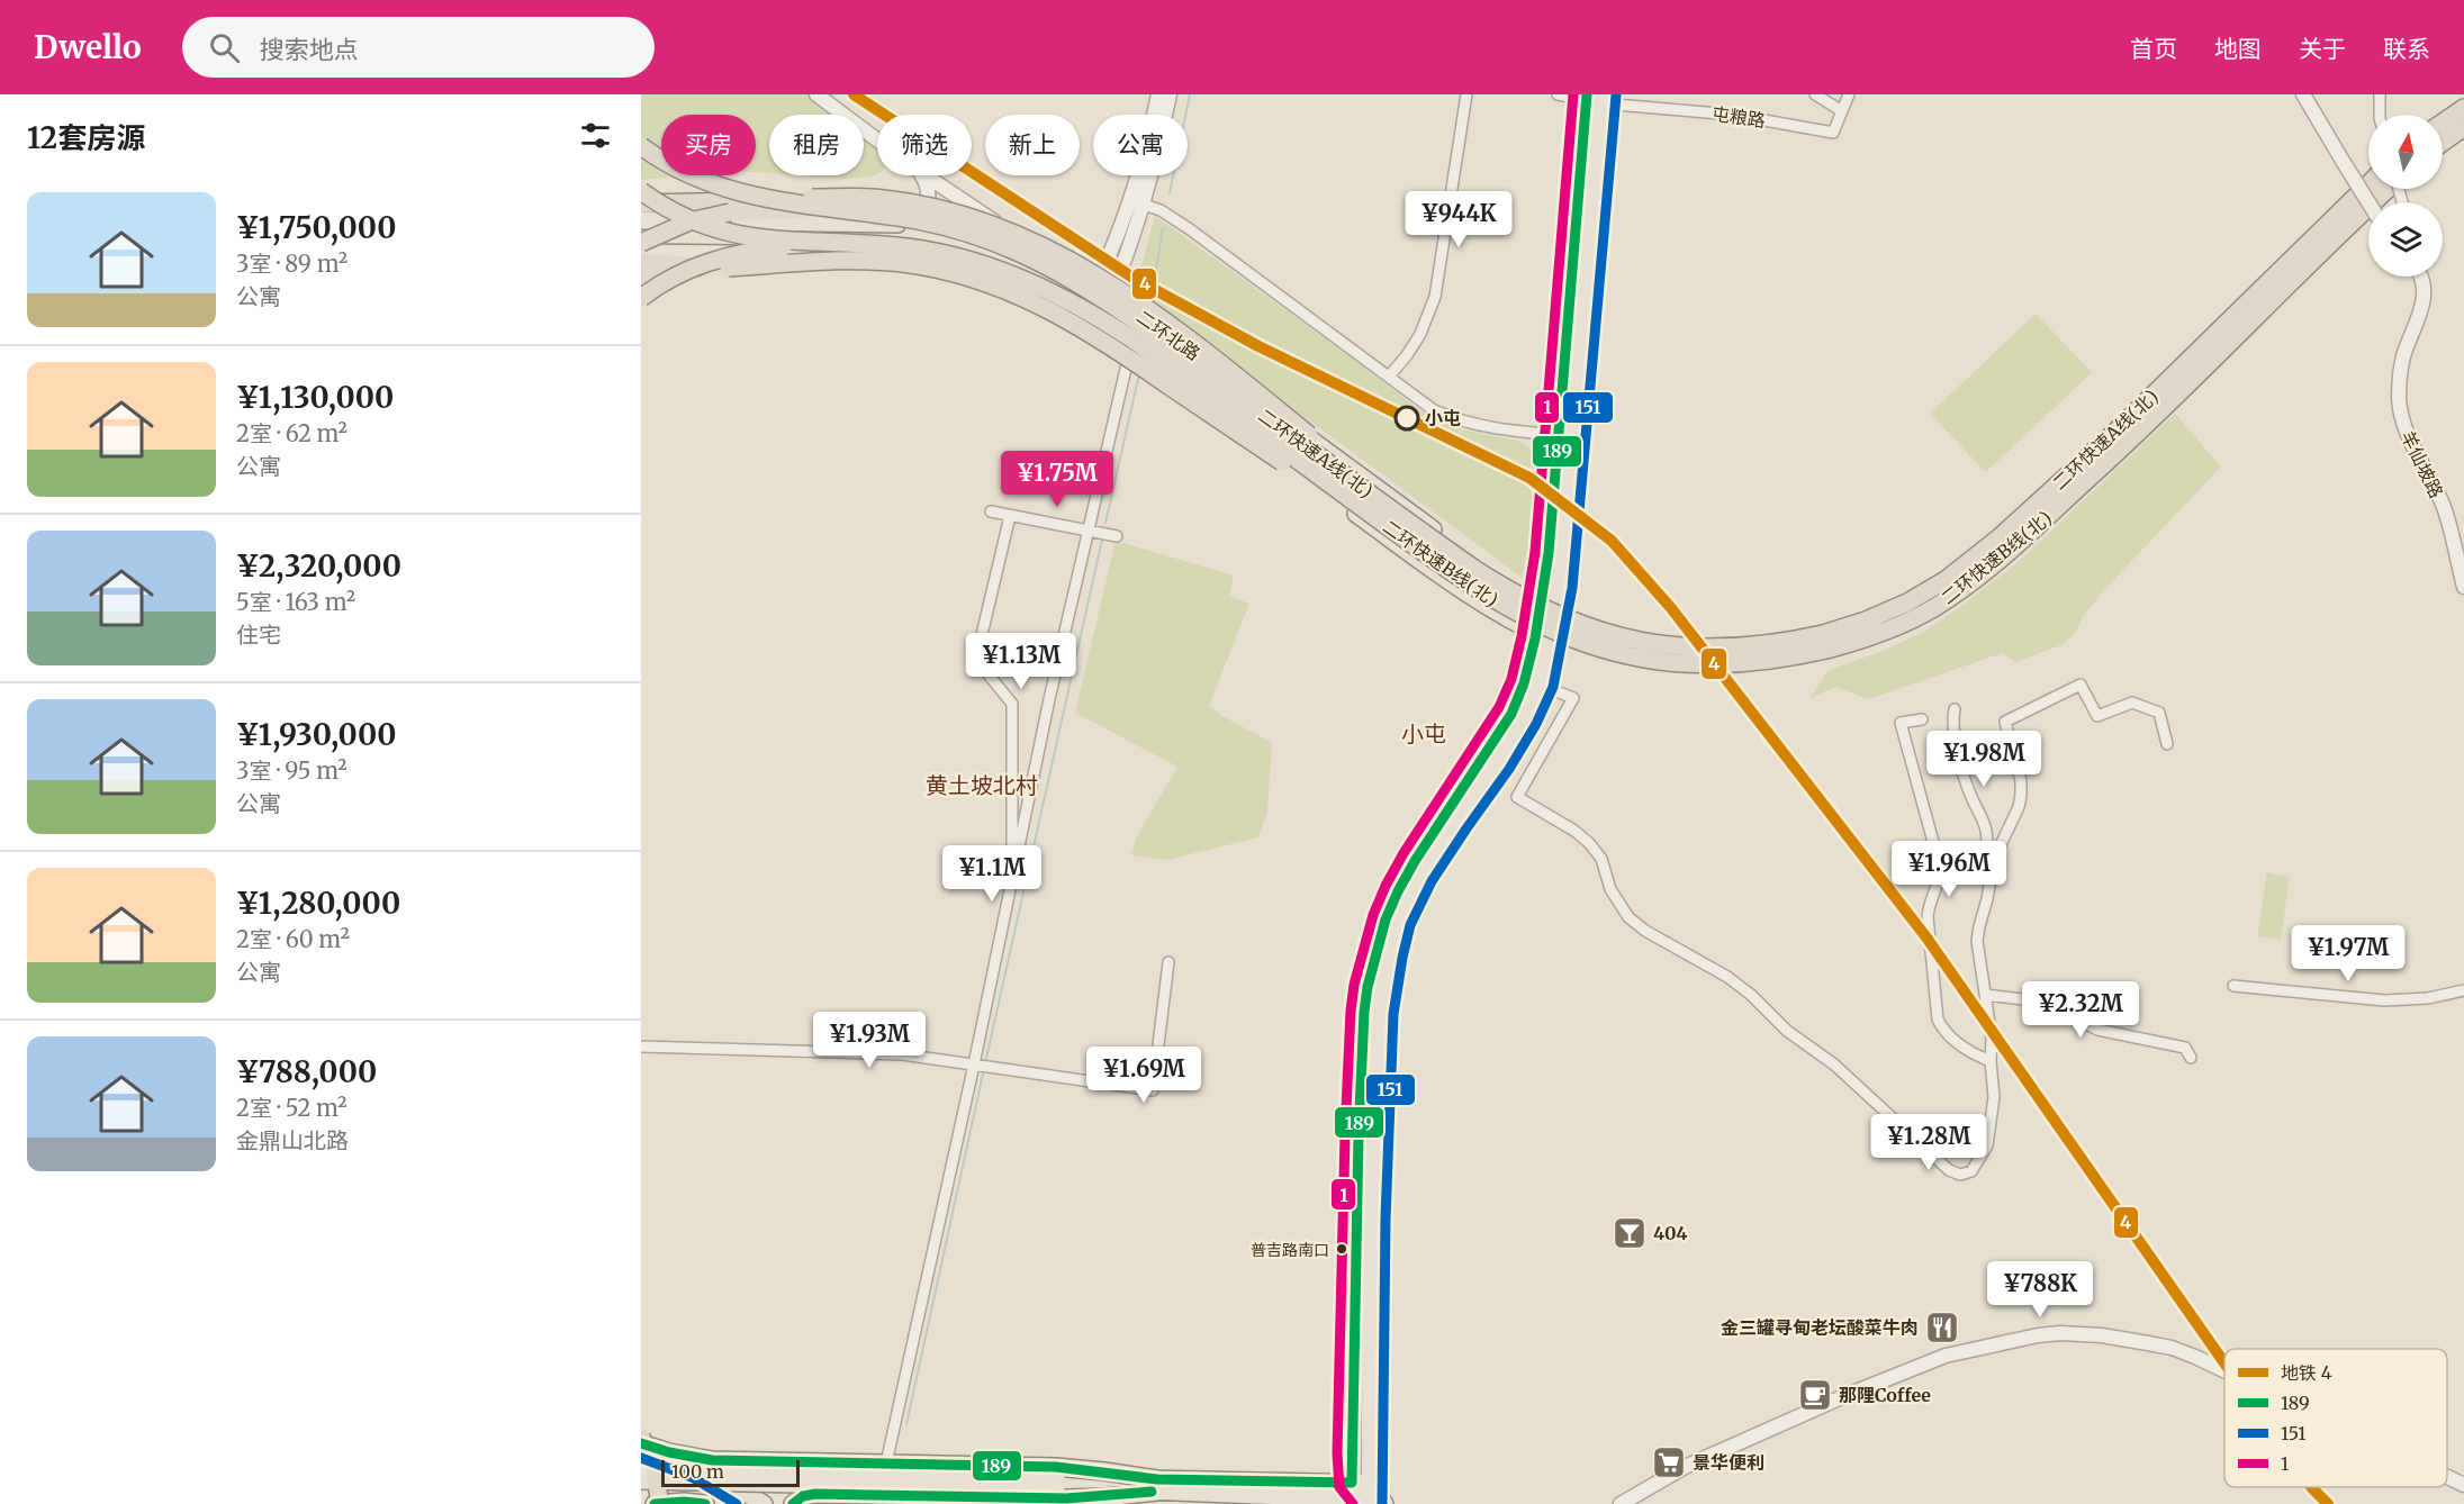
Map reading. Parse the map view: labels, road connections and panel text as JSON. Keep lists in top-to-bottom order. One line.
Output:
{"streets":{"highway":["二环快速A线(北)","二环快速B线(北)"],"main road":["二环北路"],"street":["屯粮路","羊仙坡路"]},"crossings":[["二环快速A线(北)","二环快速B线(北)"]],"districts":["小屯","黄土坡北村"],"places":{"other":["小屯","普吉路南口"],"bar":["404"],"restaurant":["金三罐寻甸老坛酸菜牛肉"],"cafe":["那䧉Coffee"],"supermarket":["景华便利"]},"lines":["metro line 4","transit line 189","transit line 1","transit line 151"],"legend":["地铁 4","189","151","1"],"scale_bar":"100 m","north":"top","page":{"header":"Dwello","search":"搜索地点","nav":["首页","地图","关于","联系"],"heading":"12套房源","chip":["买房","租房","筛选","新上","公寓"],"list":[{"name":"¥1,750,000","note":"3室 · 89 m² · 公寓"},{"name":"¥1,130,000","note":"2室 · 62 m² · 公寓"},{"name":"¥2,320,000","note":"5室 · 163 m² · 住宅"},{"name":"¥1,930,000","note":"3室 · 95 m² · 公寓"},{"name":"¥1,280,000","note":"2室 · 60 m² · 公寓"},{"name":"¥788,000","note":"2室 · 52 m² · 金鼎山北路"}],"price":["¥944K","¥1.75M","¥1.13M","¥1.98M","¥1.96M","¥1.1M","¥1.97M","¥2.32M","¥1.93M","¥1.69M","¥1.28M","¥788K"],"scale":"100 m"}}
